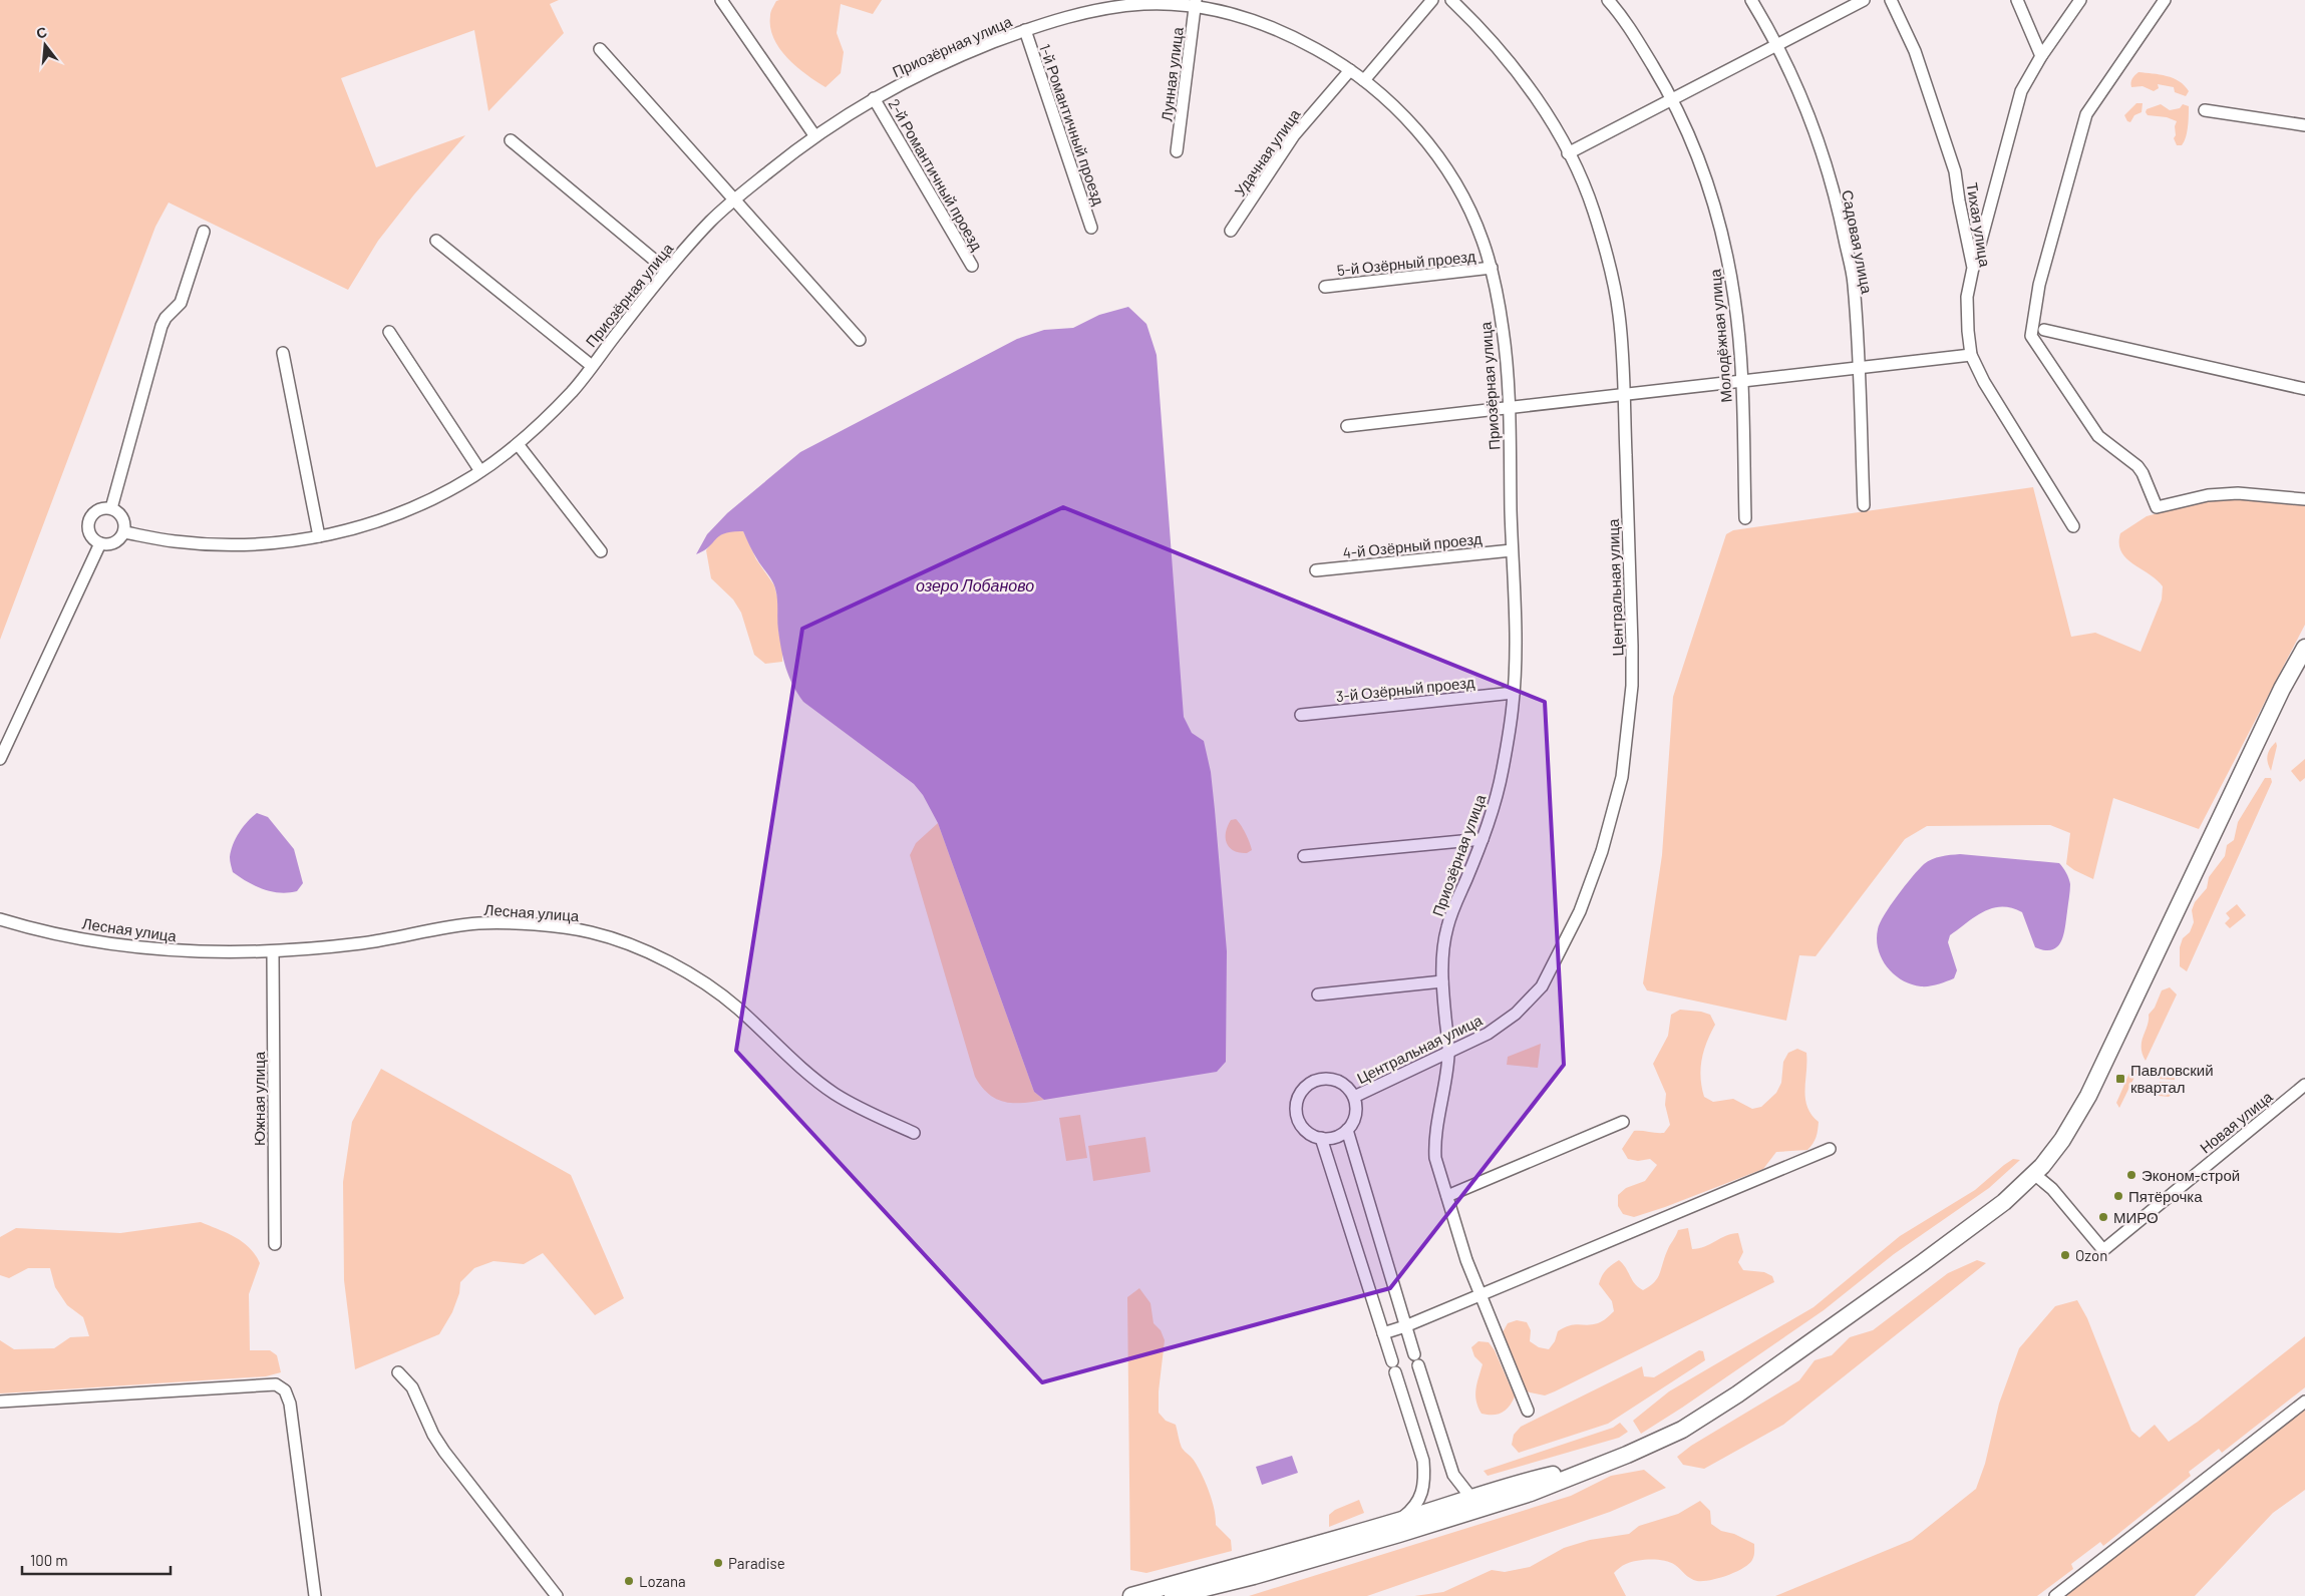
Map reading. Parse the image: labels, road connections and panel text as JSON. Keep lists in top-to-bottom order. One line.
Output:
{"streets":{"street":["Приозёрная улица","Лунная улица","1-й Романтичный проезд","Удачная улица","2-й Романтичный проезд","Тихая улица","Садовая улица","5-й Озёрный проезд","Молодёжная улица","4-й Озёрный проезд","Центральная улица","3-й Озёрный проезд","Лесная улица","Южная улица","Новая улица"]},"crossings":[["Приозёрная улица","Лунная улица"],["Приозёрная улица","1-й Романтичный проезд"],["Приозёрная улица","Удачная улица"],["Приозёрная улица","2-й Романтичный проезд"],["Приозёрная улица","5-й Озёрный проезд"],["Приозёрная улица","4-й Озёрный проезд"],["Приозёрная улица","Центральная улица"],["Приозёрная улица","3-й Озёрный проезд"],["Лесная улица","Южная улица"]],"water":["озеро Лобаново"],"places":{"transit":["Павловский квартал"],"other":["Эконом-строй","Пятёрочка","МИРО","Ozon","Paradise","Lozana"]},"scale_bar":"100 m","north":"top"}
